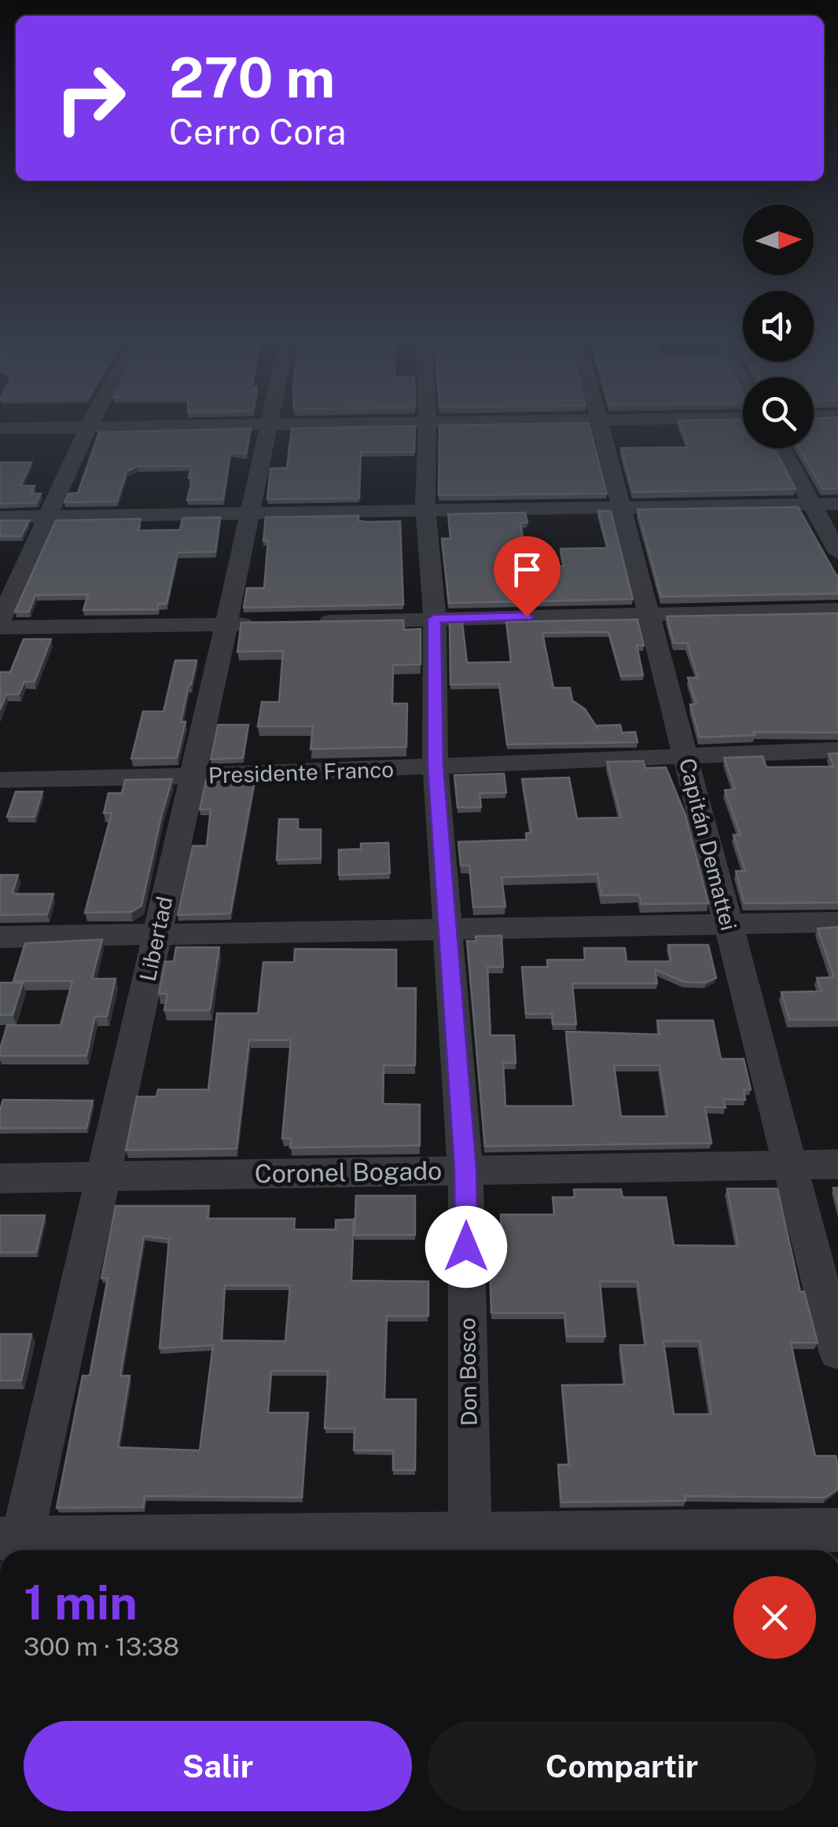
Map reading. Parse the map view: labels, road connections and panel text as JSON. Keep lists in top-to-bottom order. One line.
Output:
{"streets":{"street":["Presidente Franco","Capitán Demattei","Libertad","Coronel Bogado","Don Bosco"]},"crossings":[["Presidente Franco","Capitán Demattei"],["Presidente Franco","Libertad"],["Presidente Franco","Don Bosco"],["Capitán Demattei","Coronel Bogado"],["Libertad","Coronel Bogado"],["Coronel Bogado","Don Bosco"]],"north":"right","page":{"turn":["270 m","Cerro Cora"],"heading":["1 min","300 m · 13:38"],"buttons":["Salir","Compartir"]}}
